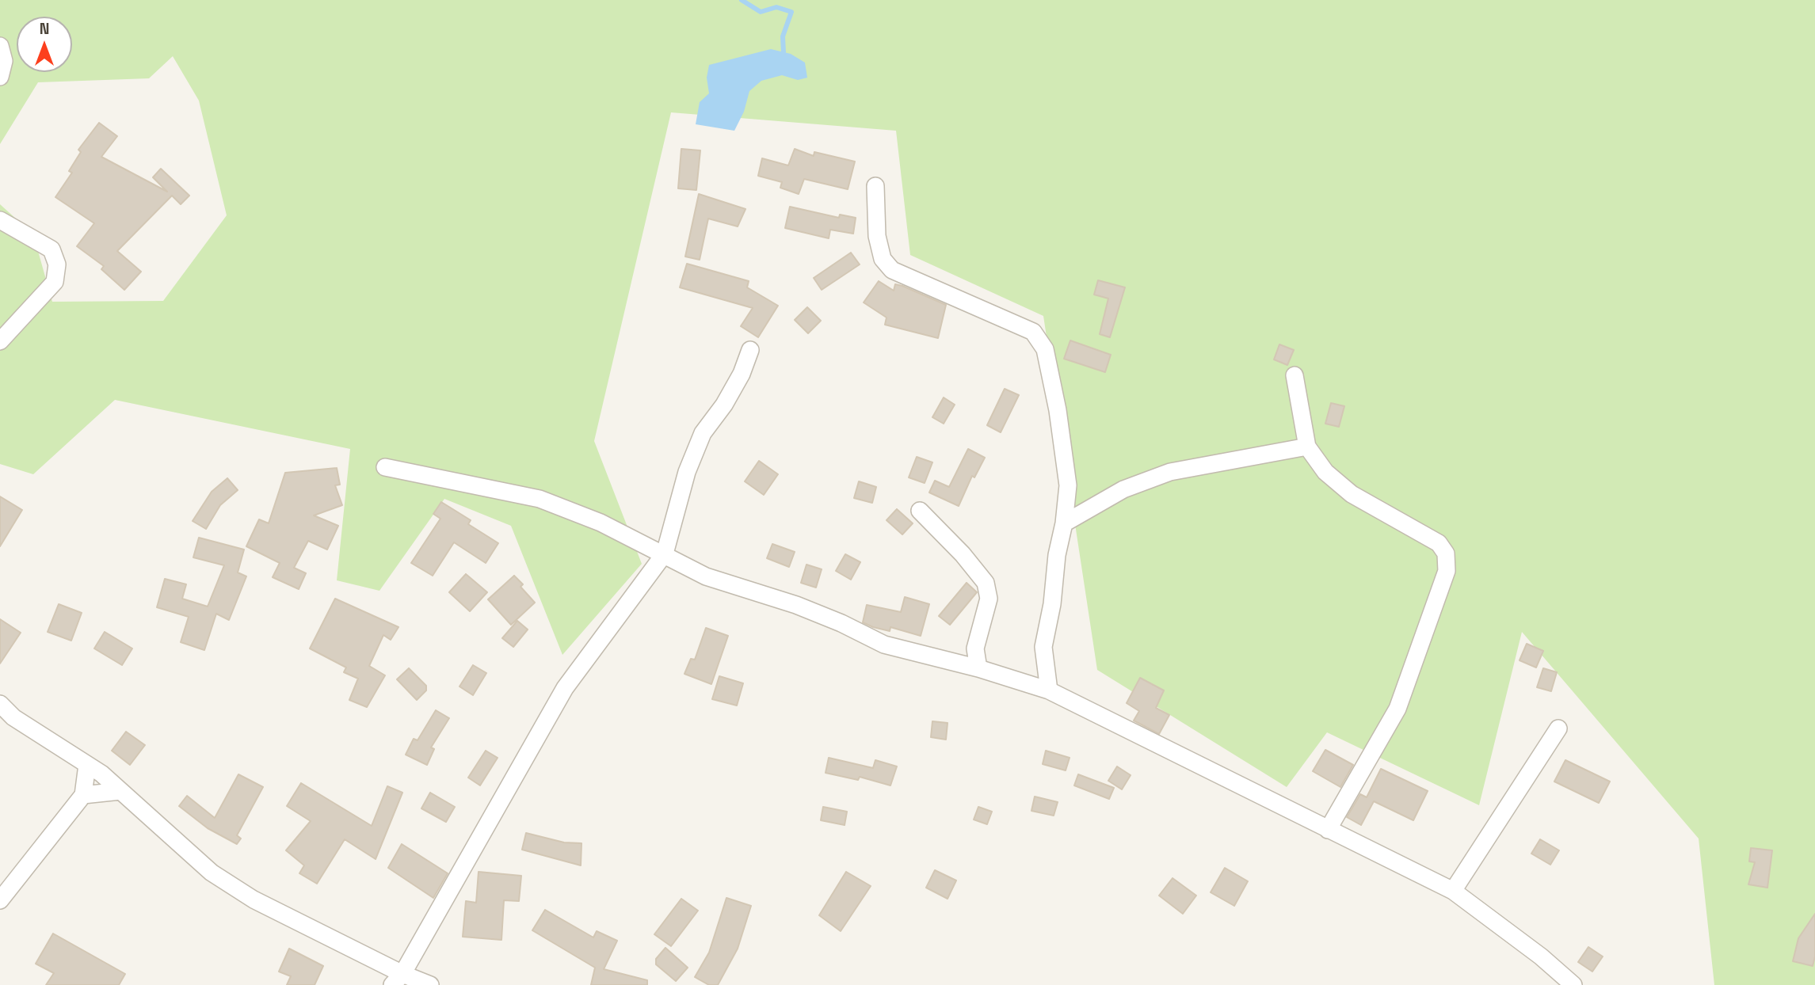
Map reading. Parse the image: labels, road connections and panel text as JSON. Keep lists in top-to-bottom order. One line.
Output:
{"north":"top"}
